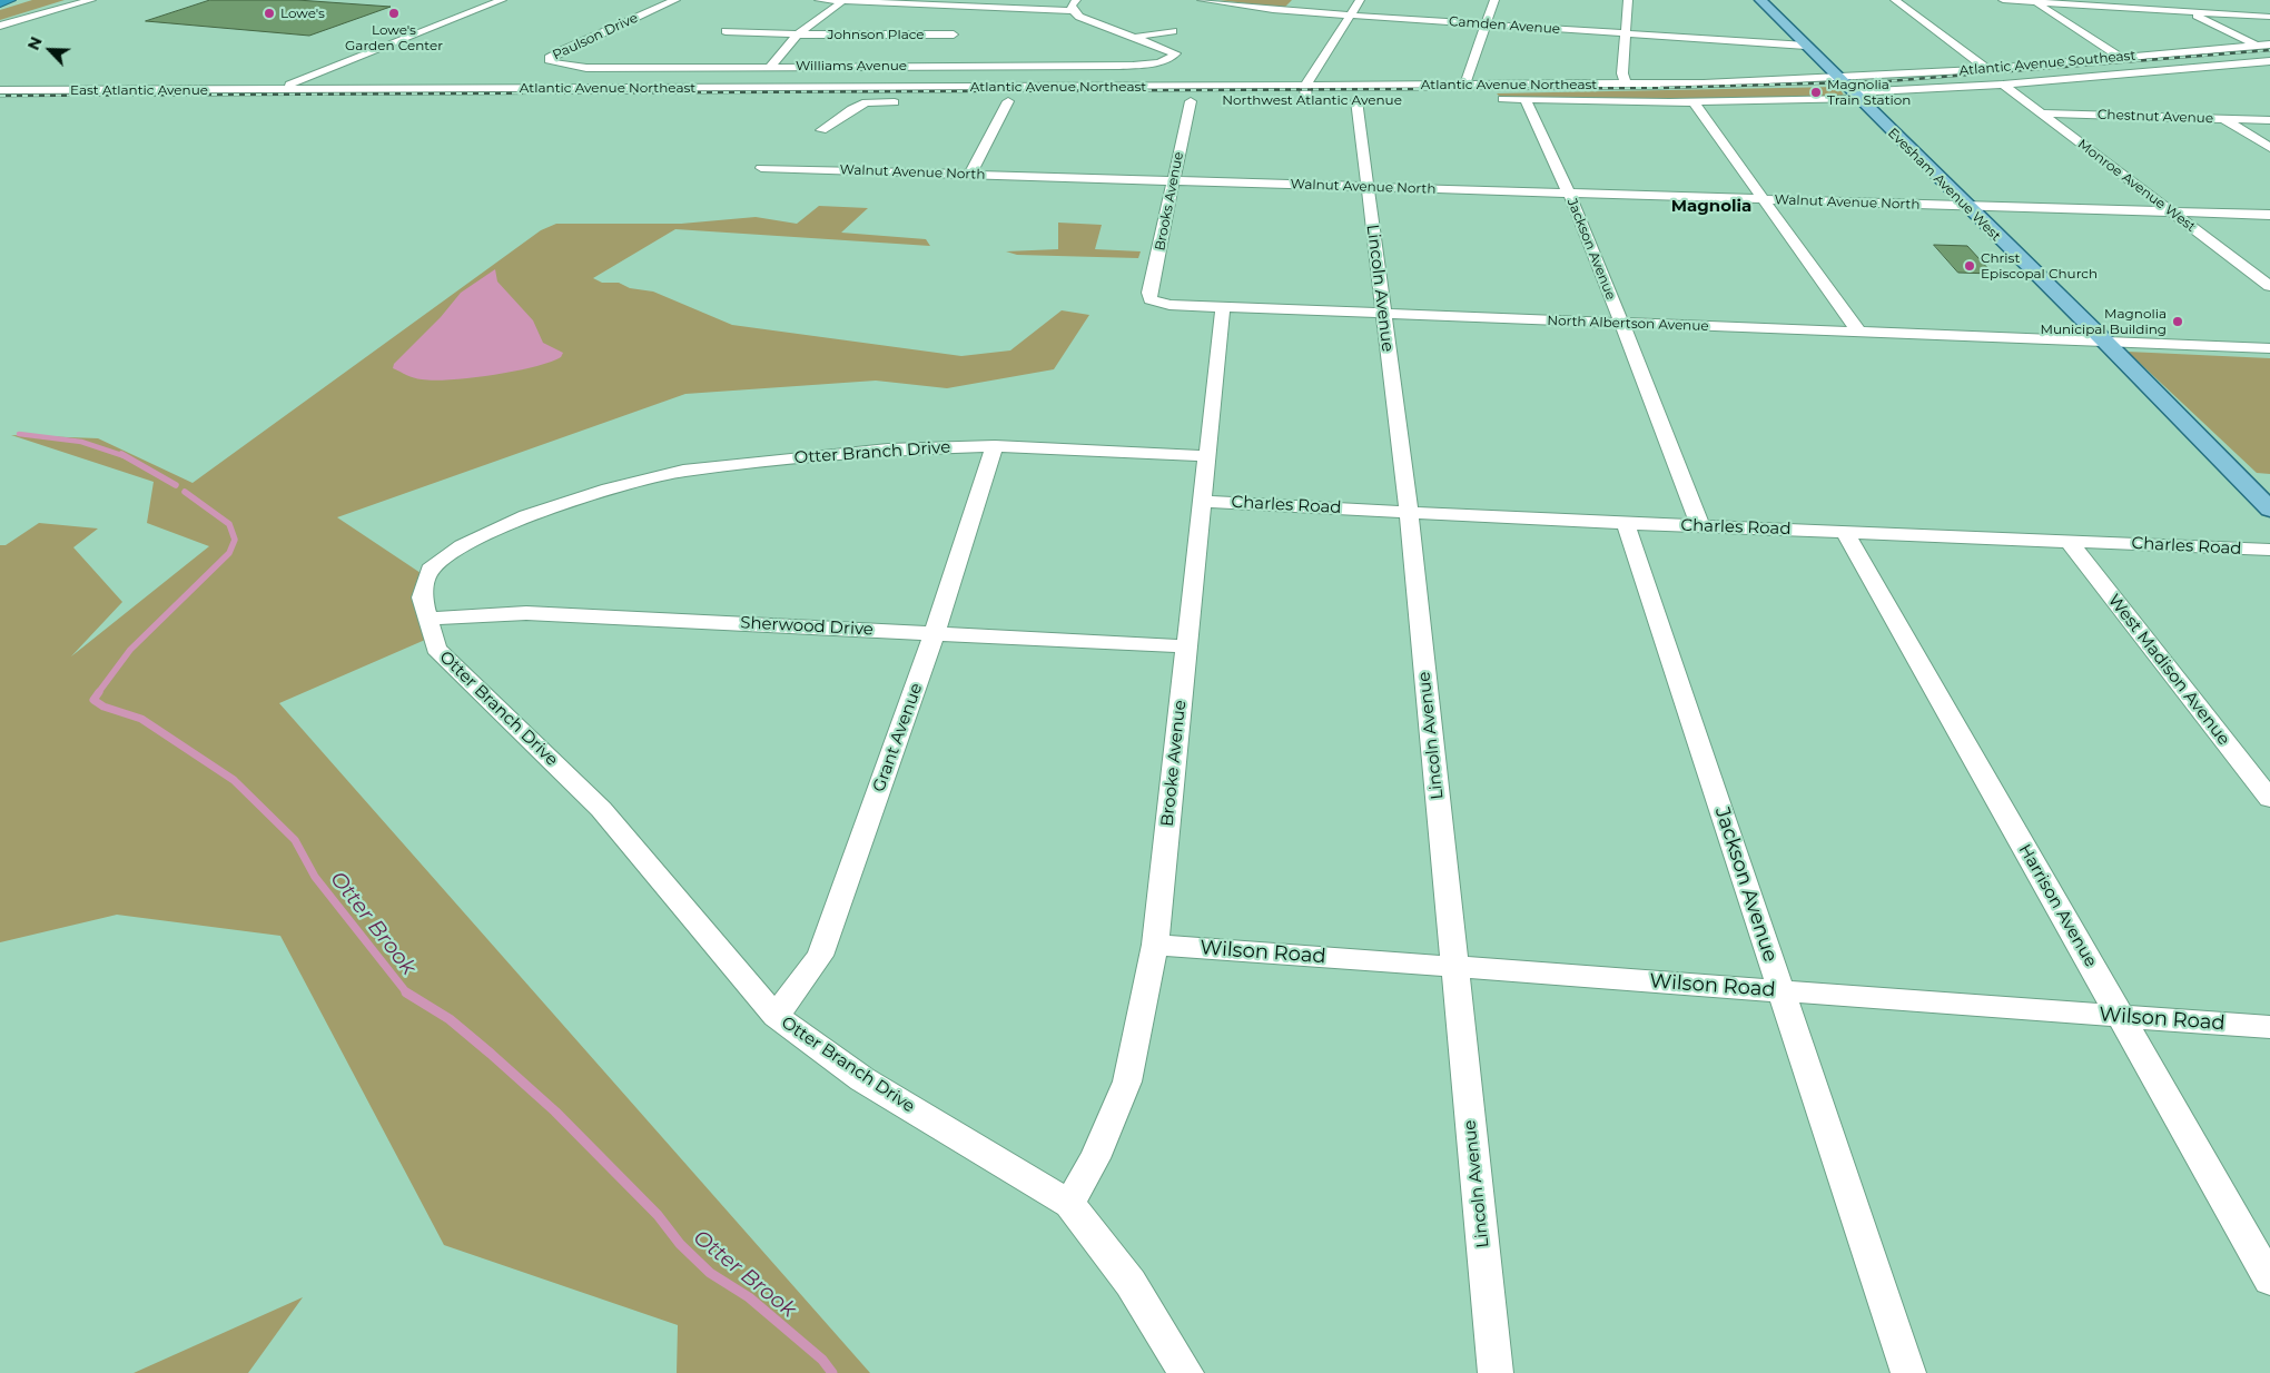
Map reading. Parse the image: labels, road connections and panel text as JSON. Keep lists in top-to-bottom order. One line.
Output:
{"streets":{"main road":["Evesham Avenue West"],"street":["Camden Avenue","Johnson Place","Paulson Drive","Atlantic Avenue Southeast","Williams Avenue","Atlantic Avenue Northeast","East Atlantic Avenue","Chestnut Avenue","Walnut Avenue North","Monroe Avenue West","Brooks Avenue","Jackson Avenue","Lincoln Avenue","North Albertson Avenue","Otter Branch Drive","Charles Road","Sherwood Drive","West Madison Avenue","Grant Avenue","Brooke Avenue","Harrison Avenue","Wilson Road"]},"crossings":[["Camden Avenue","Evesham Avenue West"],["Paulson Drive","Williams Avenue"],["Atlantic Avenue Southeast","Atlantic Avenue Northeast"],["Atlantic Avenue Southeast","Evesham Avenue West"],["Atlantic Avenue Northeast","East Atlantic Avenue"],["Atlantic Avenue Northeast","Evesham Avenue West"],["Chestnut Avenue","Monroe Avenue West"],["Walnut Avenue North","Evesham Avenue West"],["Walnut Avenue North","Monroe Avenue West"],["Walnut Avenue North","Brooks Avenue"],["Walnut Avenue North","Jackson Avenue"],["Walnut Avenue North","Lincoln Avenue"],["Evesham Avenue West","North Albertson Avenue"],["Brooks Avenue","North Albertson Avenue"],["Jackson Avenue","North Albertson Avenue"],["Jackson Avenue","Charles Road"],["Jackson Avenue","Wilson Road"],["Lincoln Avenue","North Albertson Avenue"],["Lincoln Avenue","Charles Road"],["Lincoln Avenue","Wilson Road"],["North Albertson Avenue","Brooke Avenue"],["Otter Branch Drive","Sherwood Drive"],["Otter Branch Drive","Grant Avenue"],["Otter Branch Drive","Brooke Avenue"],["Charles Road","West Madison Avenue"],["Charles Road","Brooke Avenue"],["Charles Road","Harrison Avenue"],["Sherwood Drive","Grant Avenue"],["Sherwood Drive","Brooke Avenue"],["Brooke Avenue","Wilson Road"],["Harrison Avenue","Wilson Road"]],"districts":["Magnolia"],"water":["Otter Brook"],"places":["Lowe's","Lowe's Garden Center","Magnolia Train Station","Christ Episcopal Church","Magnolia Municipal Building"],"north":"top left"}
